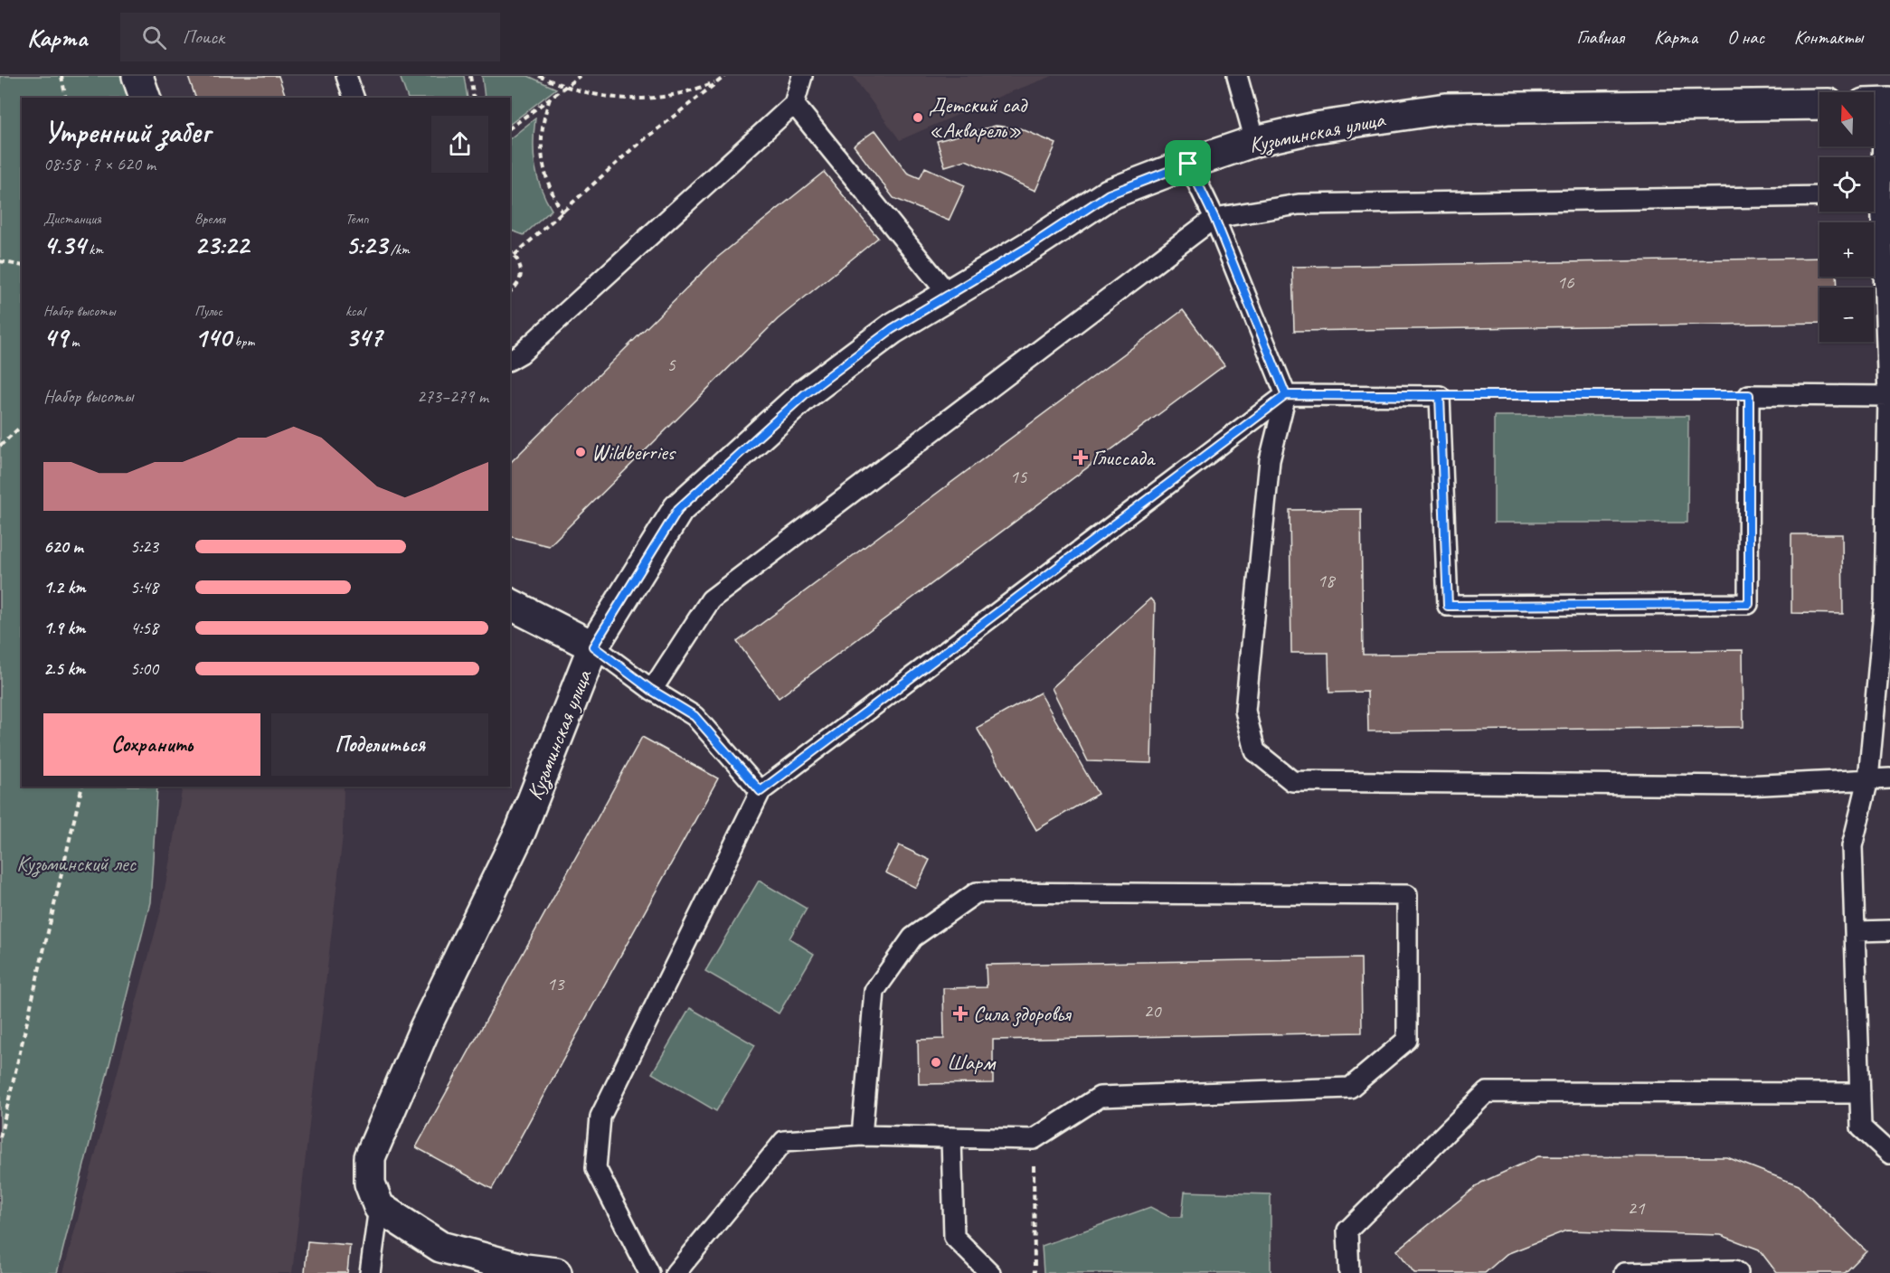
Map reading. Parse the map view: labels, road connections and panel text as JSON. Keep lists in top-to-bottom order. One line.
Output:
{"streets":{"street":["Кузьминская улица"]},"parks":["Кузьминский лес"],"places":{"other":["Детский сад «Акварель»","Wildberries","Шарм"],"health":["Глиссада","Сила здоровья"]},"house_numbers":["16","5","15","18","13","20","21"],"north":"top","page":{"header":"Карта","search":"Поиск","nav":["Главная","Карта","О нас","Контакты"],"map_buttons":["+","−"],"heading":["Утренний забег","08:58 · 7 × 620 m"],"stats":[["Дистанция","4.34 km"],["Время","23:22"],["Темп","5:23 /km"],["Набор высоты","49 m"],["Пульс","140 bpm"],["kcal","347"]],"chart":["Набор высоты","273–279 m"],"list":[{"name":"620 m","note":"5:23"},{"name":"1.2 km","note":"5:48"},{"name":"1.9 km","note":"4:58"},{"name":"2.5 km","note":"5:00"}],"buttons":["Сохранить","Поделиться"]}}
